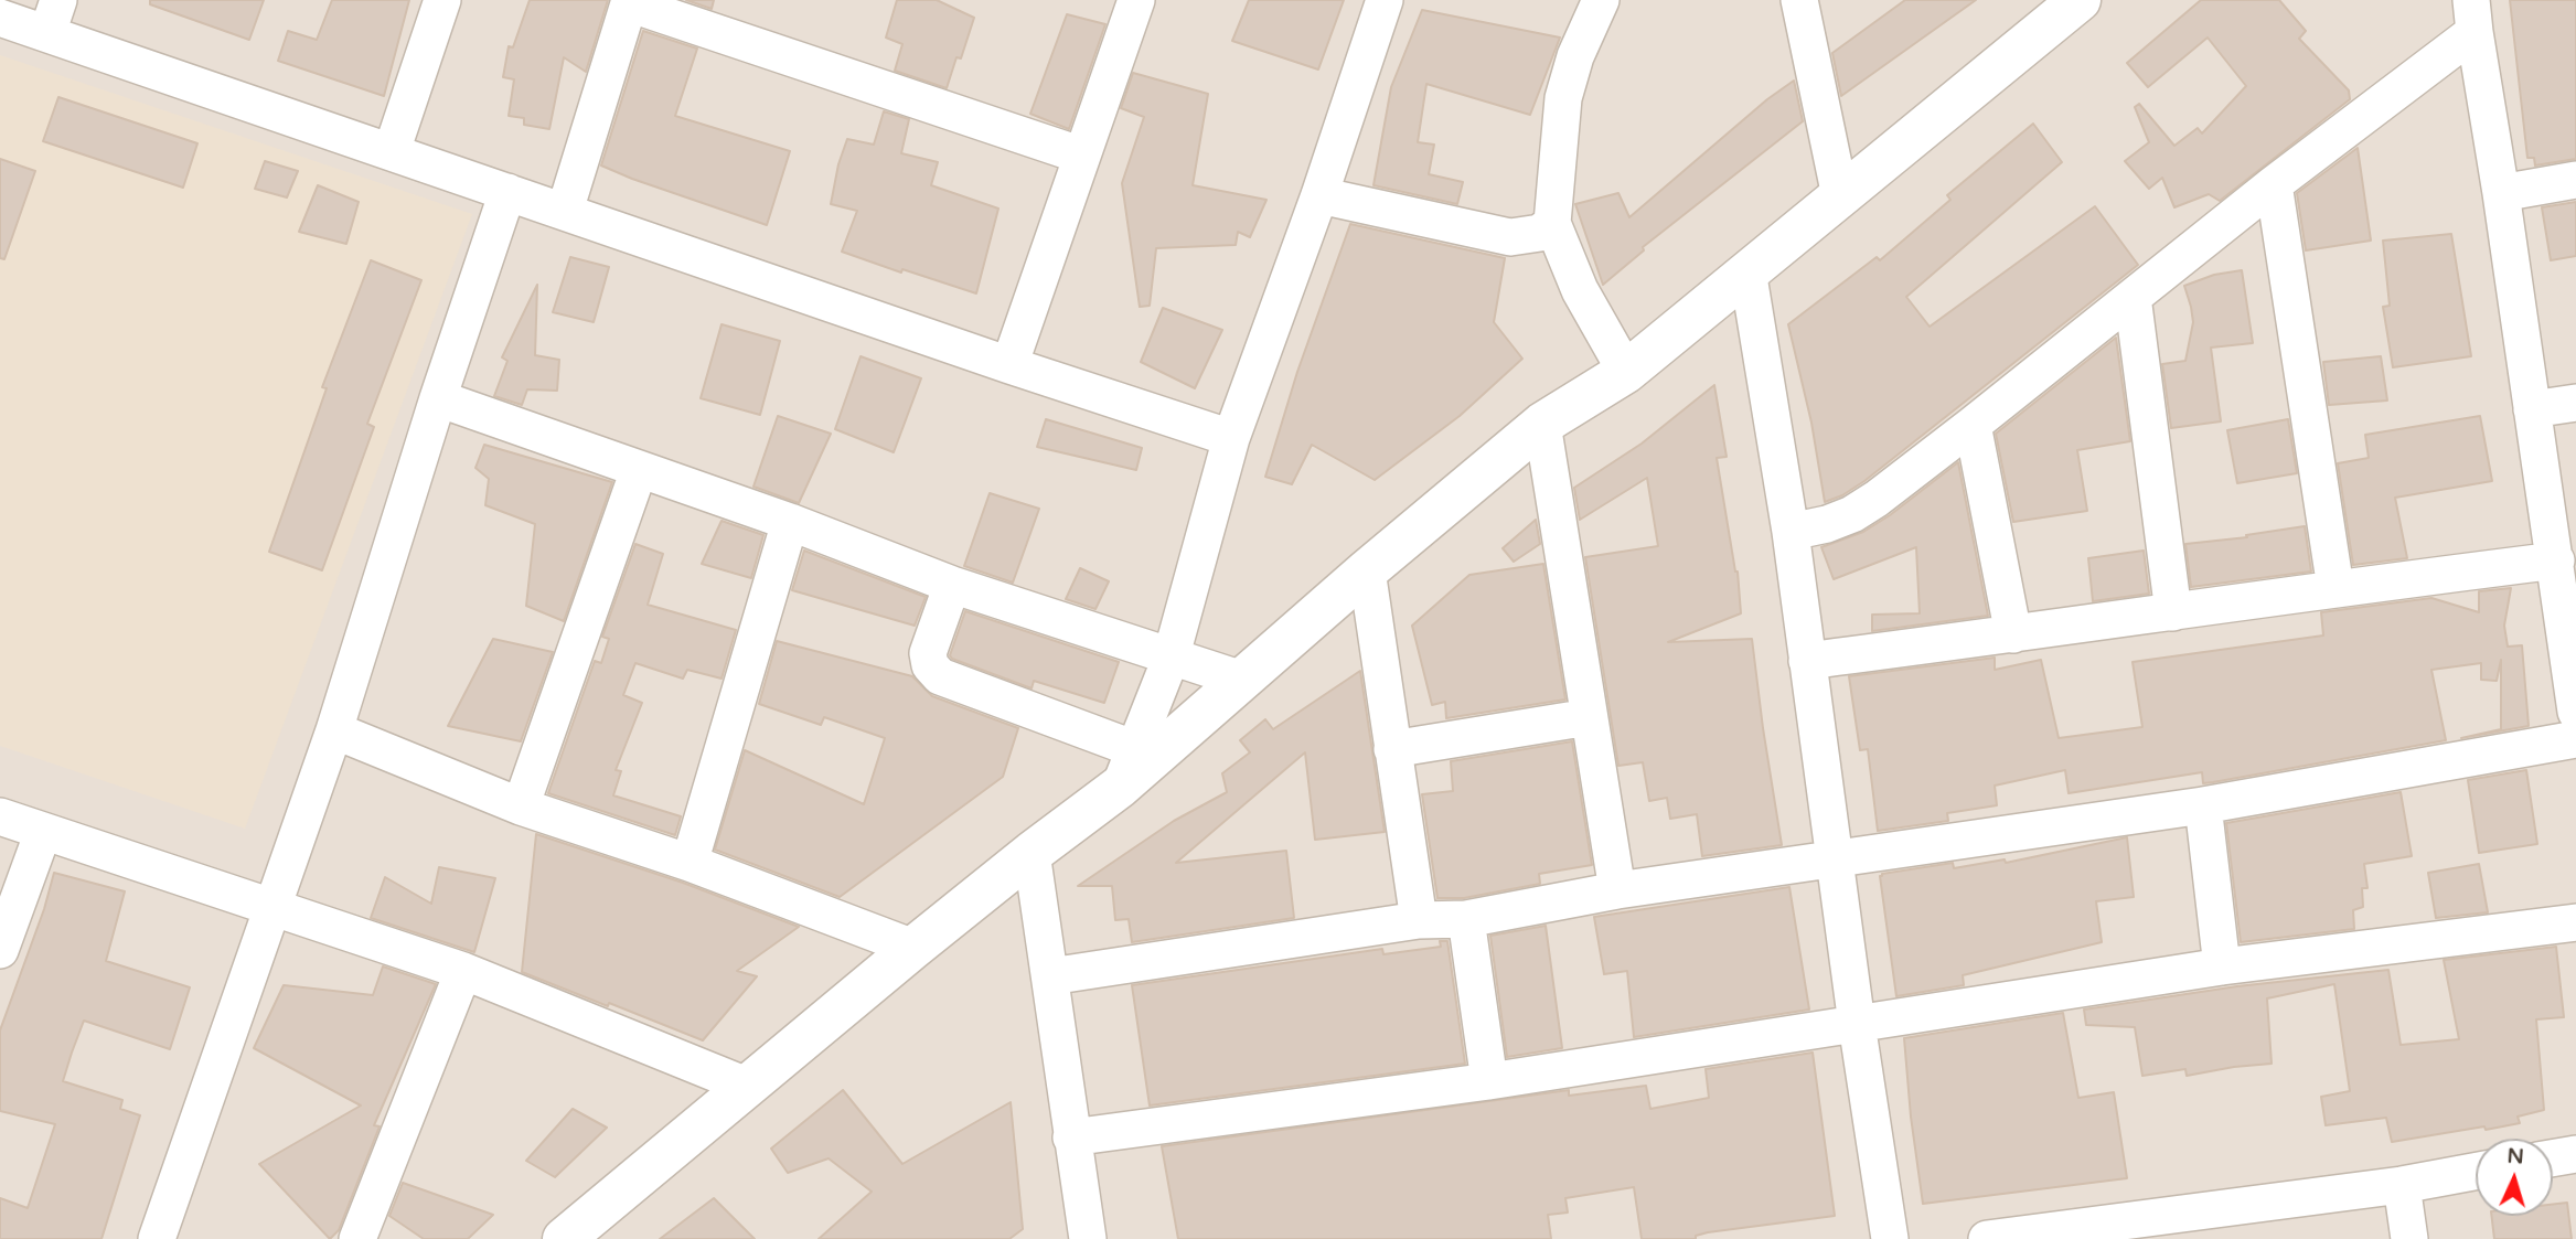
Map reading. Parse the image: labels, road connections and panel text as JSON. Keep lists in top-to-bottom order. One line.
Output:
{"north":"top"}
